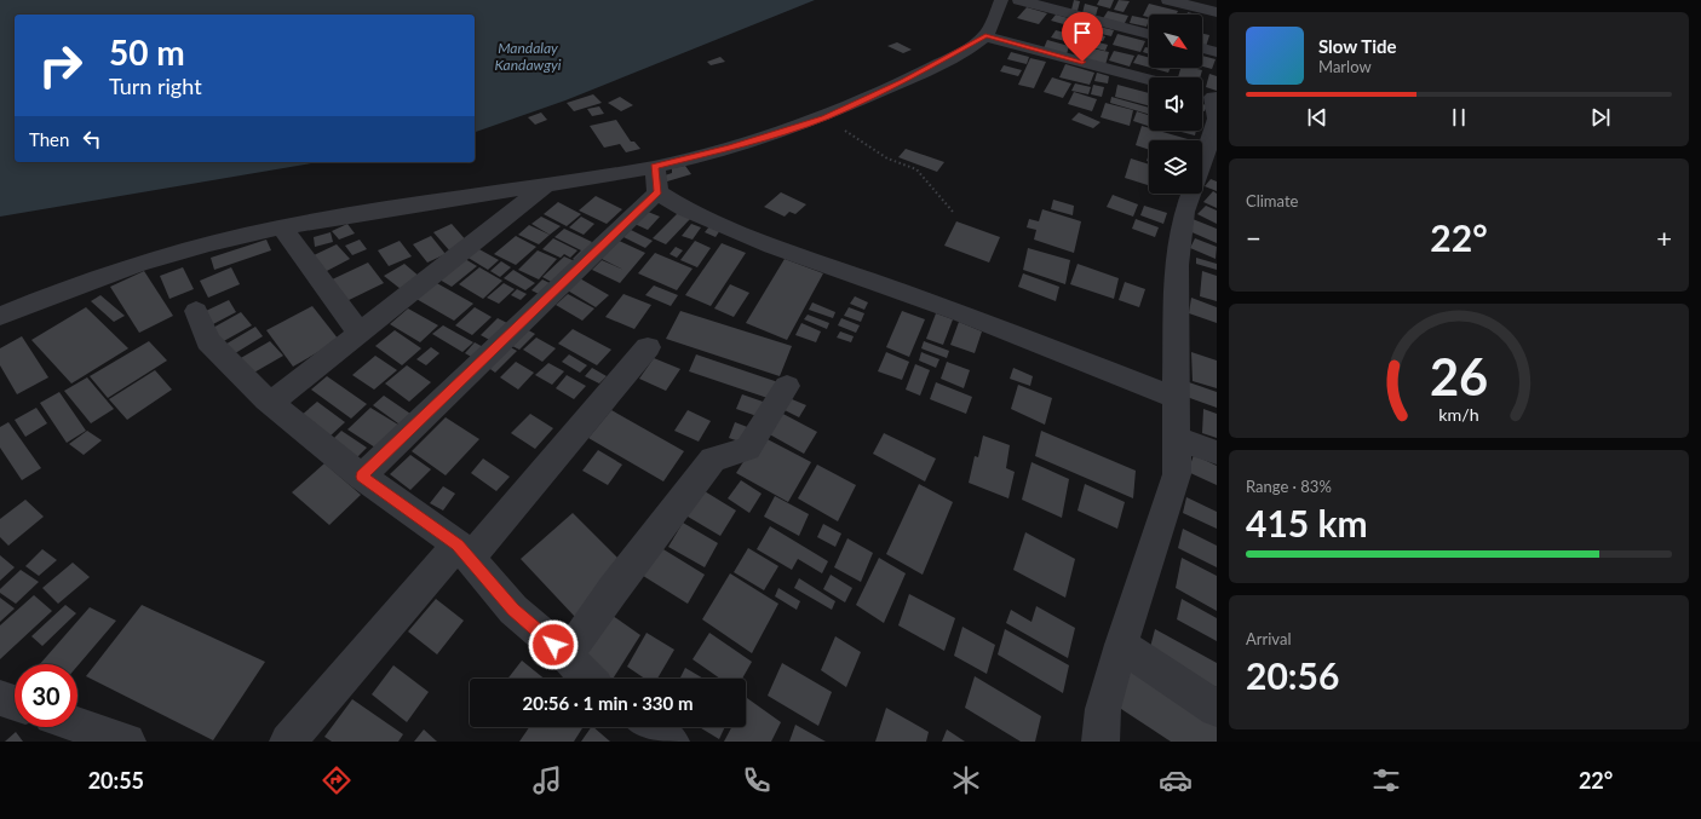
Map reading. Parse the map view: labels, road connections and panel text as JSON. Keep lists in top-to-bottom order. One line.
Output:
{"water":["Mandalay Kandawgyi"],"north":"bottom right","page":{"turn":["50 m","Turn right"],"song":["Slow Tide","Marlow"],"then":"Then","tile":["Climate",["Range · 83%","415 km"],["Arrival","20:56"]],"heat":["−","22°","+"],"limit":"30","trip":"20:56 · 1 min · 330 m","tabs":["20:55","22°"],"gauge":["26","km/h"]}}
